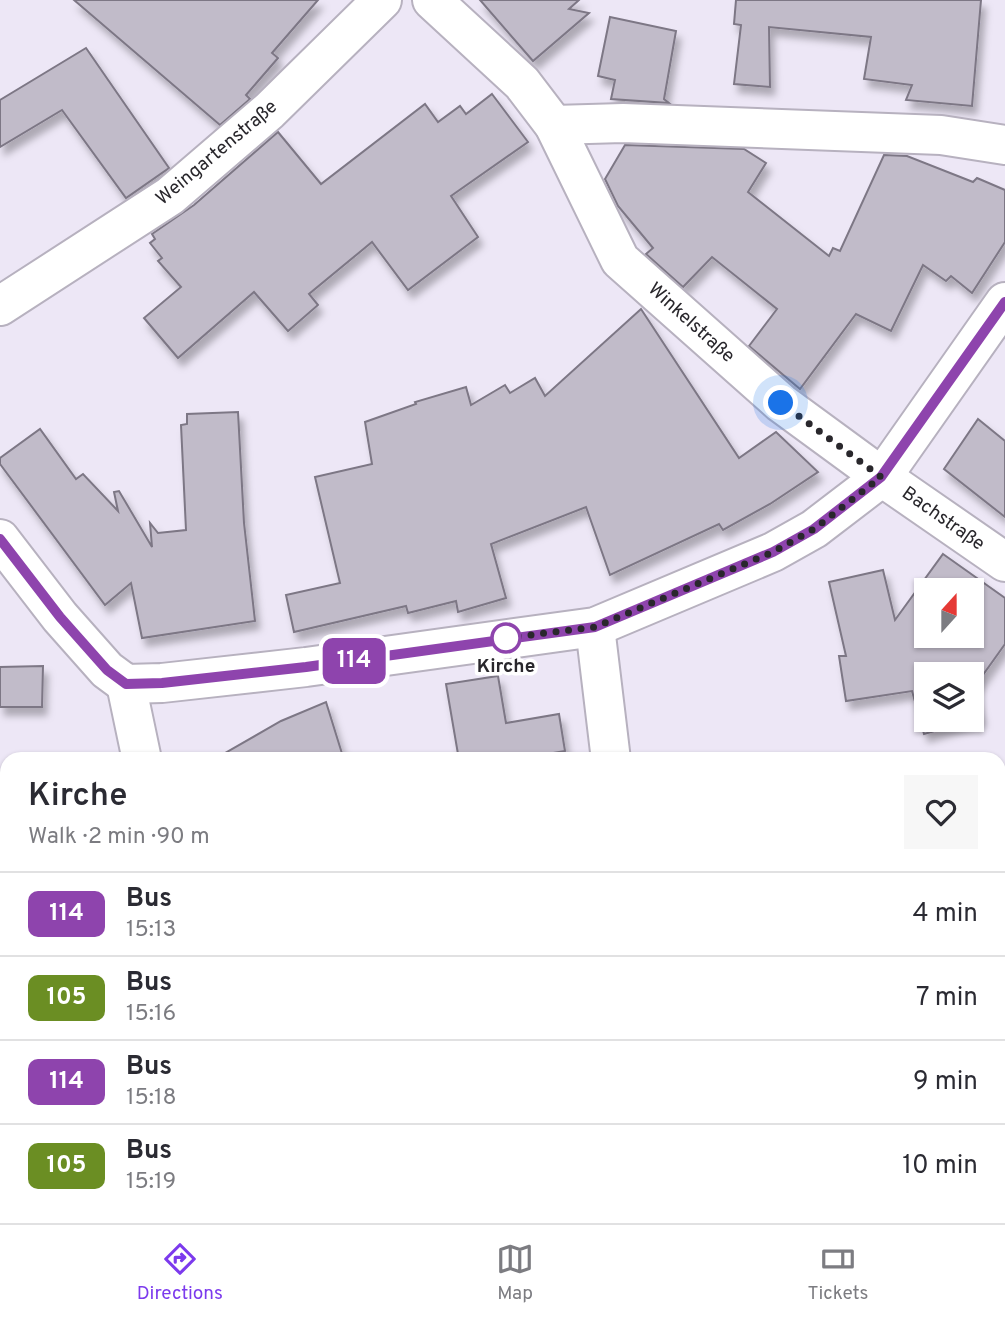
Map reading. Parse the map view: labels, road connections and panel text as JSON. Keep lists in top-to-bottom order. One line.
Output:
{"streets":{"street":["Weingartenstraße","Winkelstraße","Bachstraße"]},"crossings":[["Winkelstraße","Bachstraße"]],"places":["Kirche"],"lines":["bus line 114"],"north":"top","page":{"on_map":"114","heading":["Kirche","Walk · 2 min · 90 m"],"list":[{"mark":"114","name":"Bus","note":"15:13","value":"4 min"},{"mark":"105","name":"Bus","note":"15:16","value":"7 min"},{"mark":"114","name":"Bus","note":"15:18","value":"9 min"},{"mark":"105","name":"Bus","note":"15:19","value":"10 min"}],"tabs":["Directions","Map","Tickets"]}}
